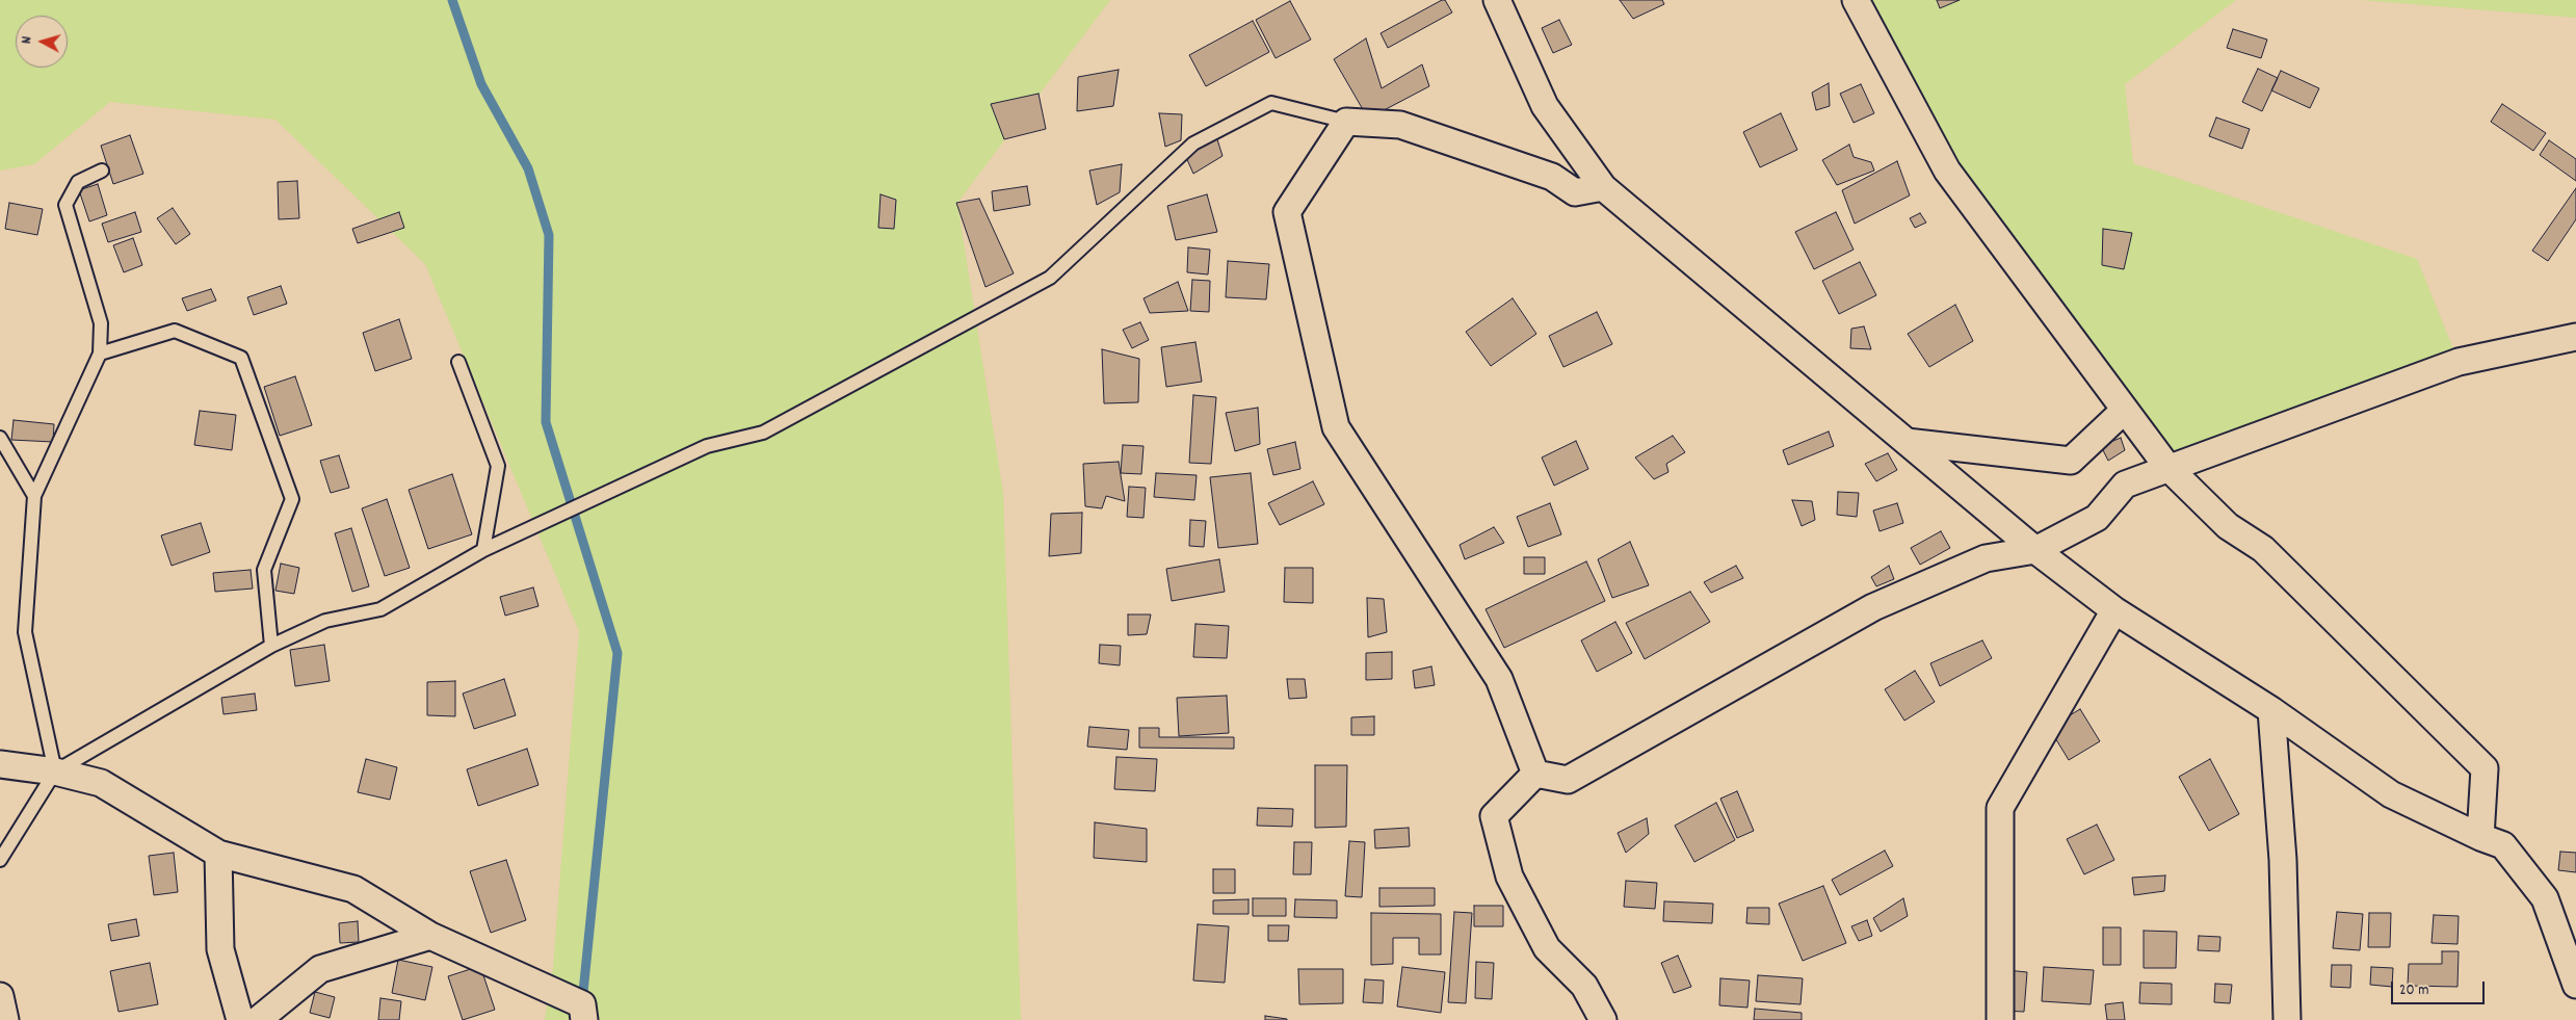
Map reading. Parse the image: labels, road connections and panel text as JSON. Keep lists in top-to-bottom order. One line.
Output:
{"scale_bar":"20 m","north":"left"}
